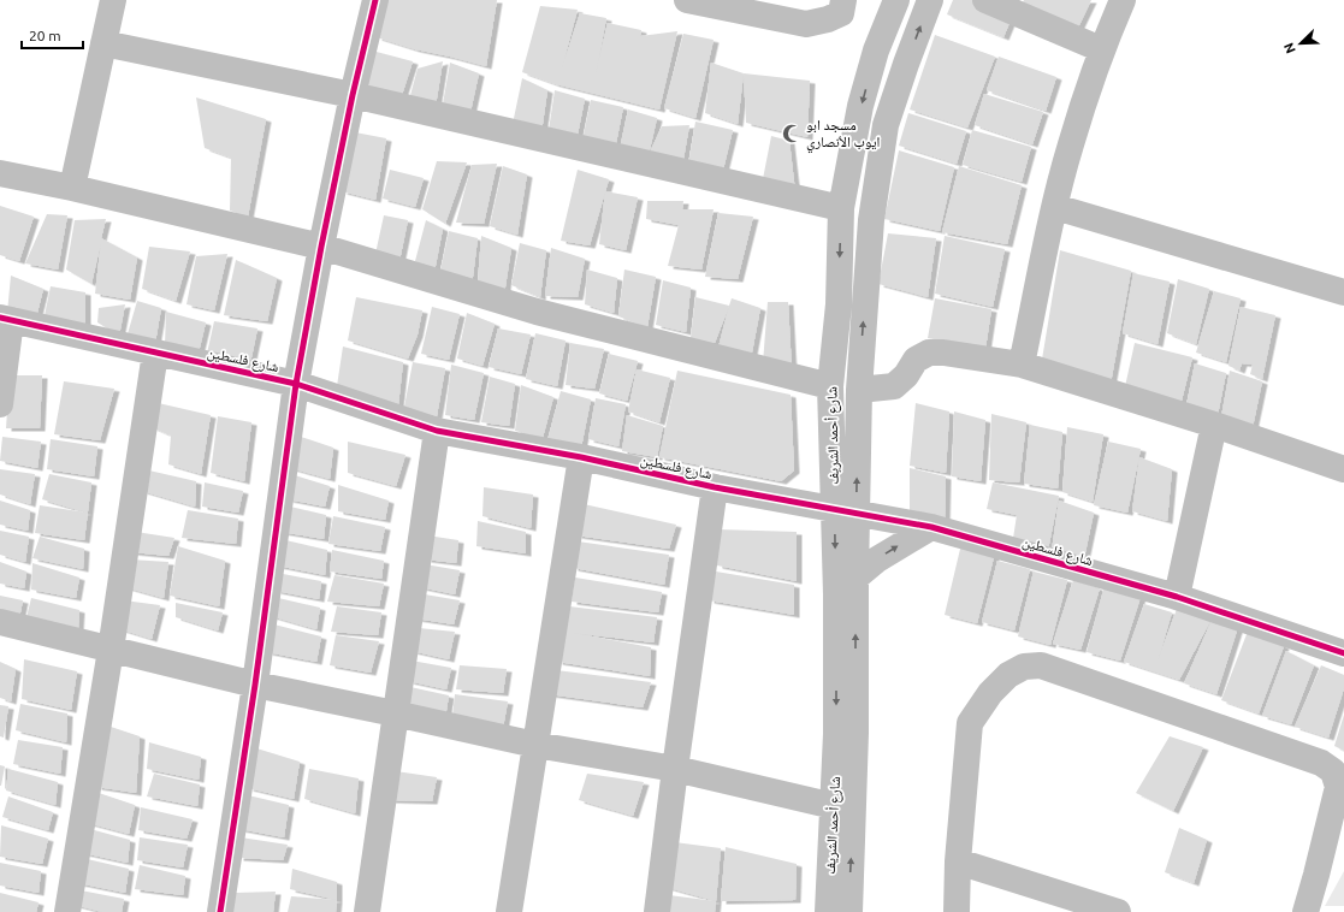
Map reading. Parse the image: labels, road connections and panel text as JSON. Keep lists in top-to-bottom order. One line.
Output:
{"streets":{"street":["شارع فلسطين","شارع أحمد الشريف"]},"crossings":[["شارع فلسطين","شارع أحمد الشريف"]],"places":{"mosque":["مسجد ابو ايوب الأنصاري"]},"scale_bar":"20 m","north":"bottom left"}
